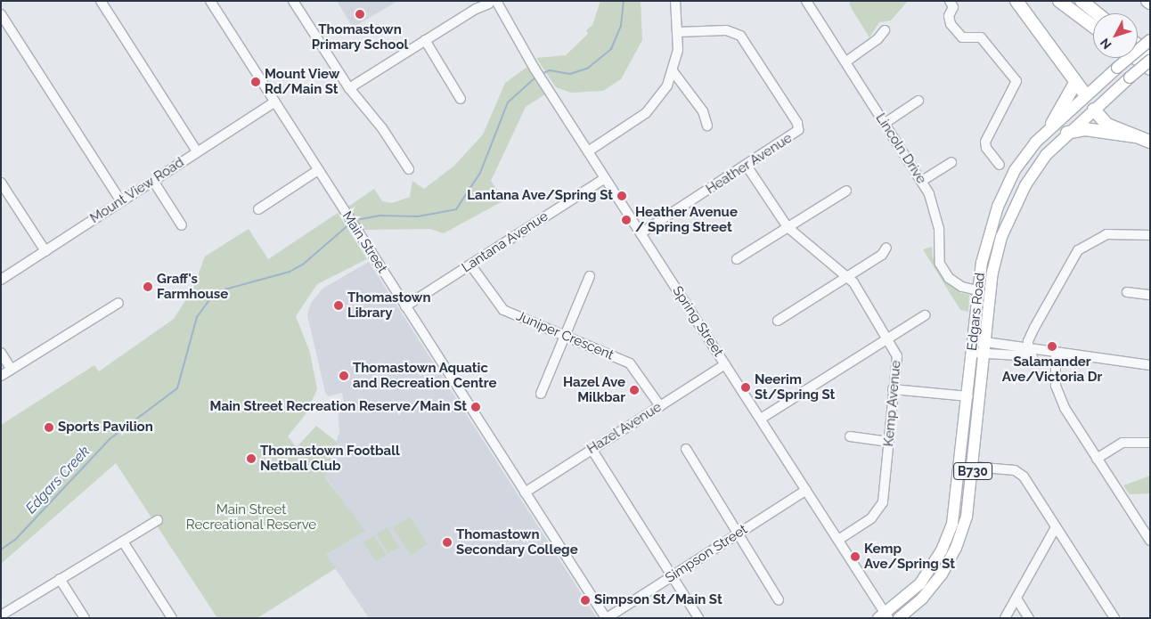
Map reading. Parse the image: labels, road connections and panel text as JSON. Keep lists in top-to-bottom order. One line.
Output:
{"streets":{"main road":["Edgars Road","B730"],"street":["Lincoln Drive","Heather Avenue","Mount View Road","Main Street","Lantana Avenue","Spring Street","Juniper Crescent","Kemp Avenue","Hazel Avenue","Simpson Street"]},"crossings":[["Lincoln Drive","Edgars Road"],["Heather Avenue","Spring Street"],["Heather Avenue","Kemp Avenue"],["Mount View Road","Main Street"],["Main Street","Lantana Avenue"],["Main Street","Hazel Avenue"],["Main Street","Simpson Street"],["Lantana Avenue","Spring Street"],["Lantana Avenue","Juniper Crescent"],["Edgars Road","Spring Street"],["Spring Street","Kemp Avenue"],["Spring Street","Hazel Avenue"],["Spring Street","Simpson Street"],["Juniper Crescent","Hazel Avenue"]],"water":["Edgars Creek"],"parks":["Main Street Recreational Reserve"],"places":["Thomastown Primary School","Mount View Rd/Main St","Lantana Ave/Spring St","Heather Avenue / Spring Street","Graff's Farmhouse","Thomastown Library","Salamander Ave/Victoria Dr","Thomastown Aquatic and Recreation Centre","Neerim St/Spring St","Hazel Ave Milkbar","Main Street Recreation Reserve/Main St","Sports Pavilion","Thomastown Football Netball Club","Thomastown Secondary College","Kemp Ave/Spring St","Simpson St/Main St"],"north":"bottom left"}
